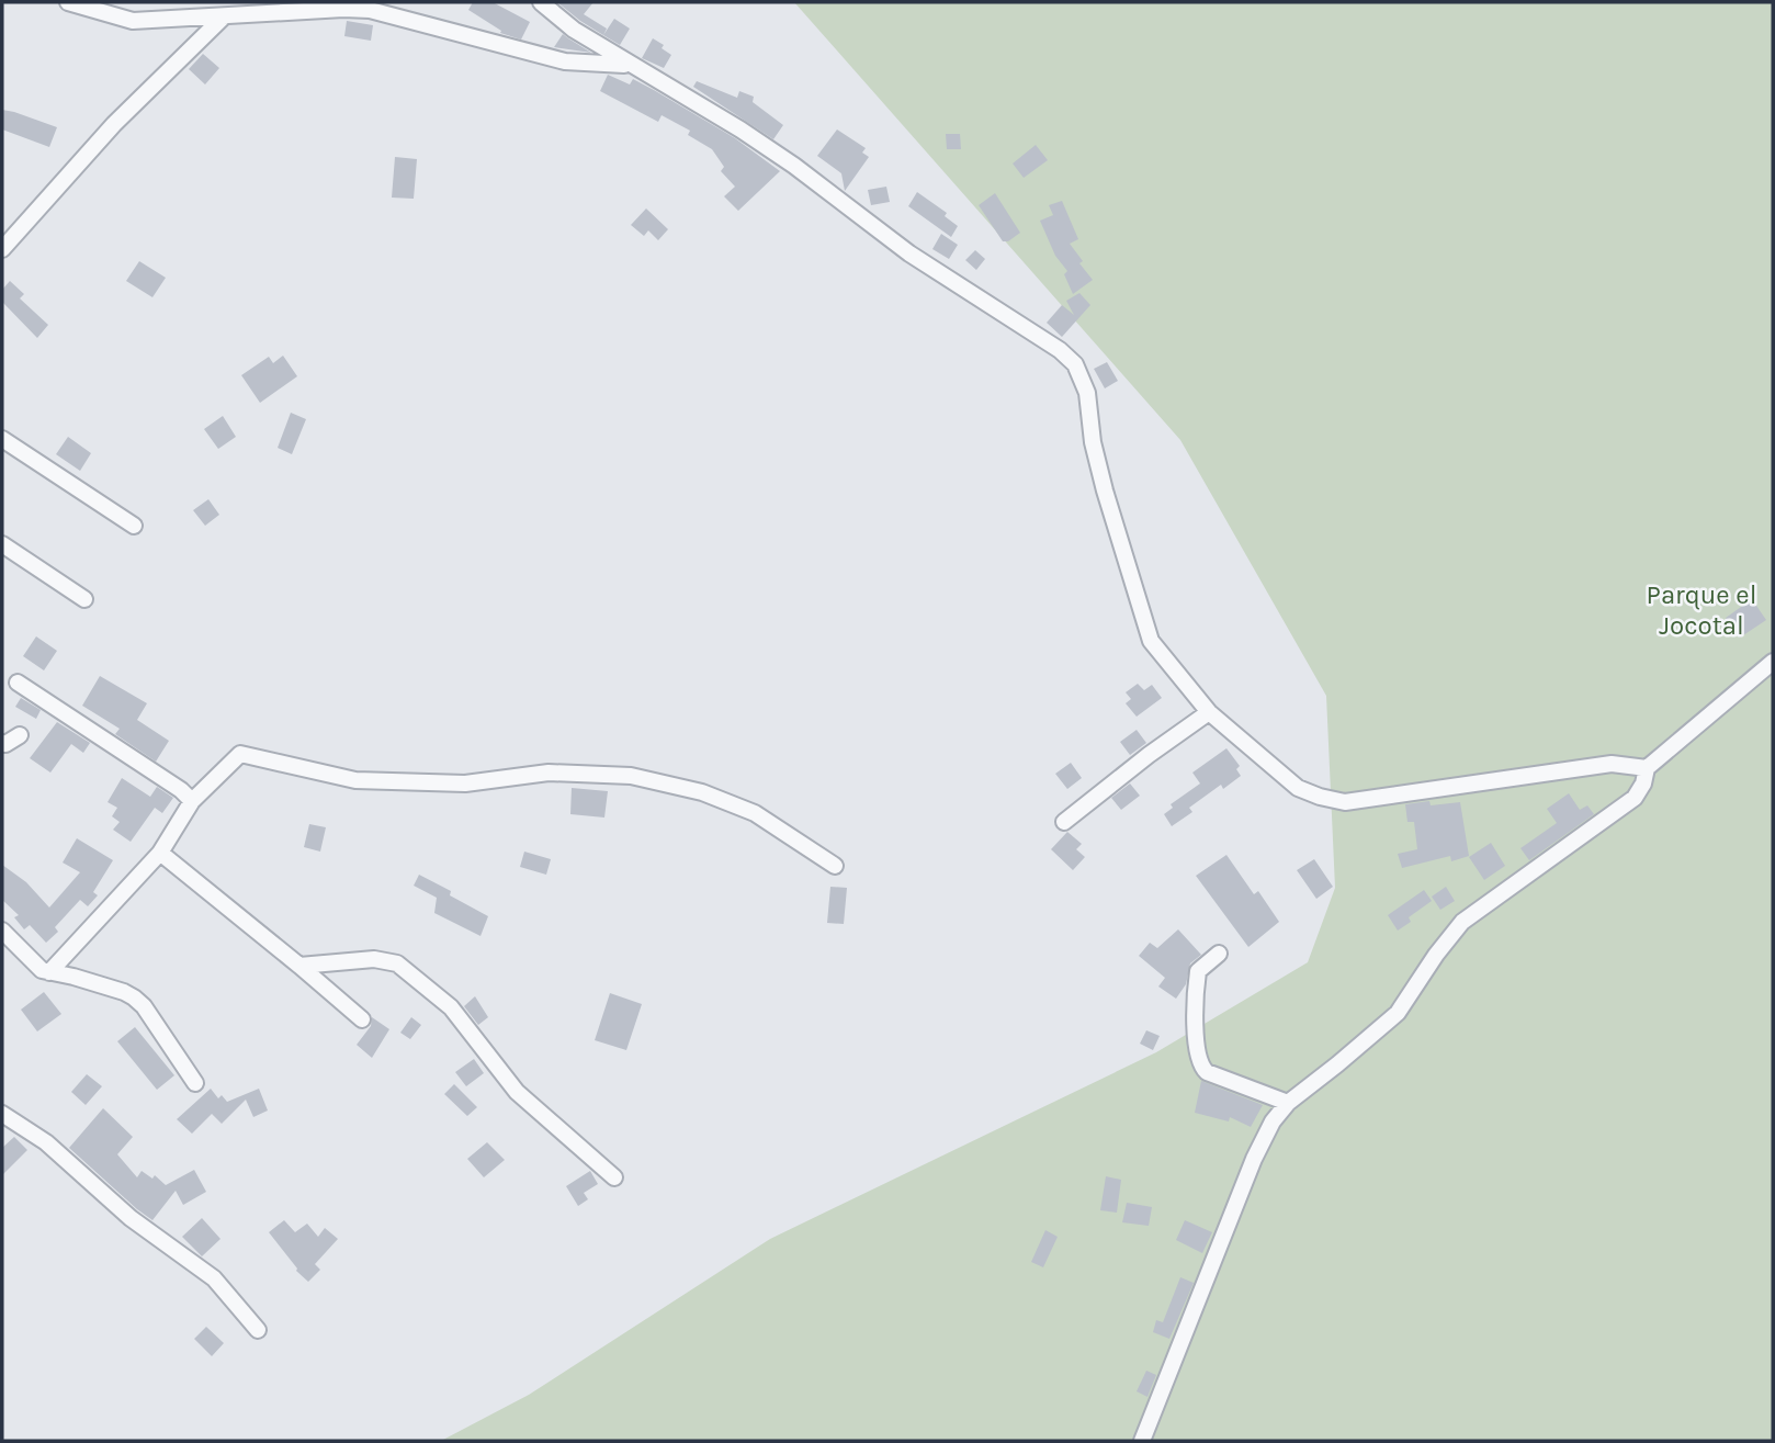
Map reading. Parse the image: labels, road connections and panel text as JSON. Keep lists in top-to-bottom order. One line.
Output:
{"parks":["Parque el Jocotal"]}
